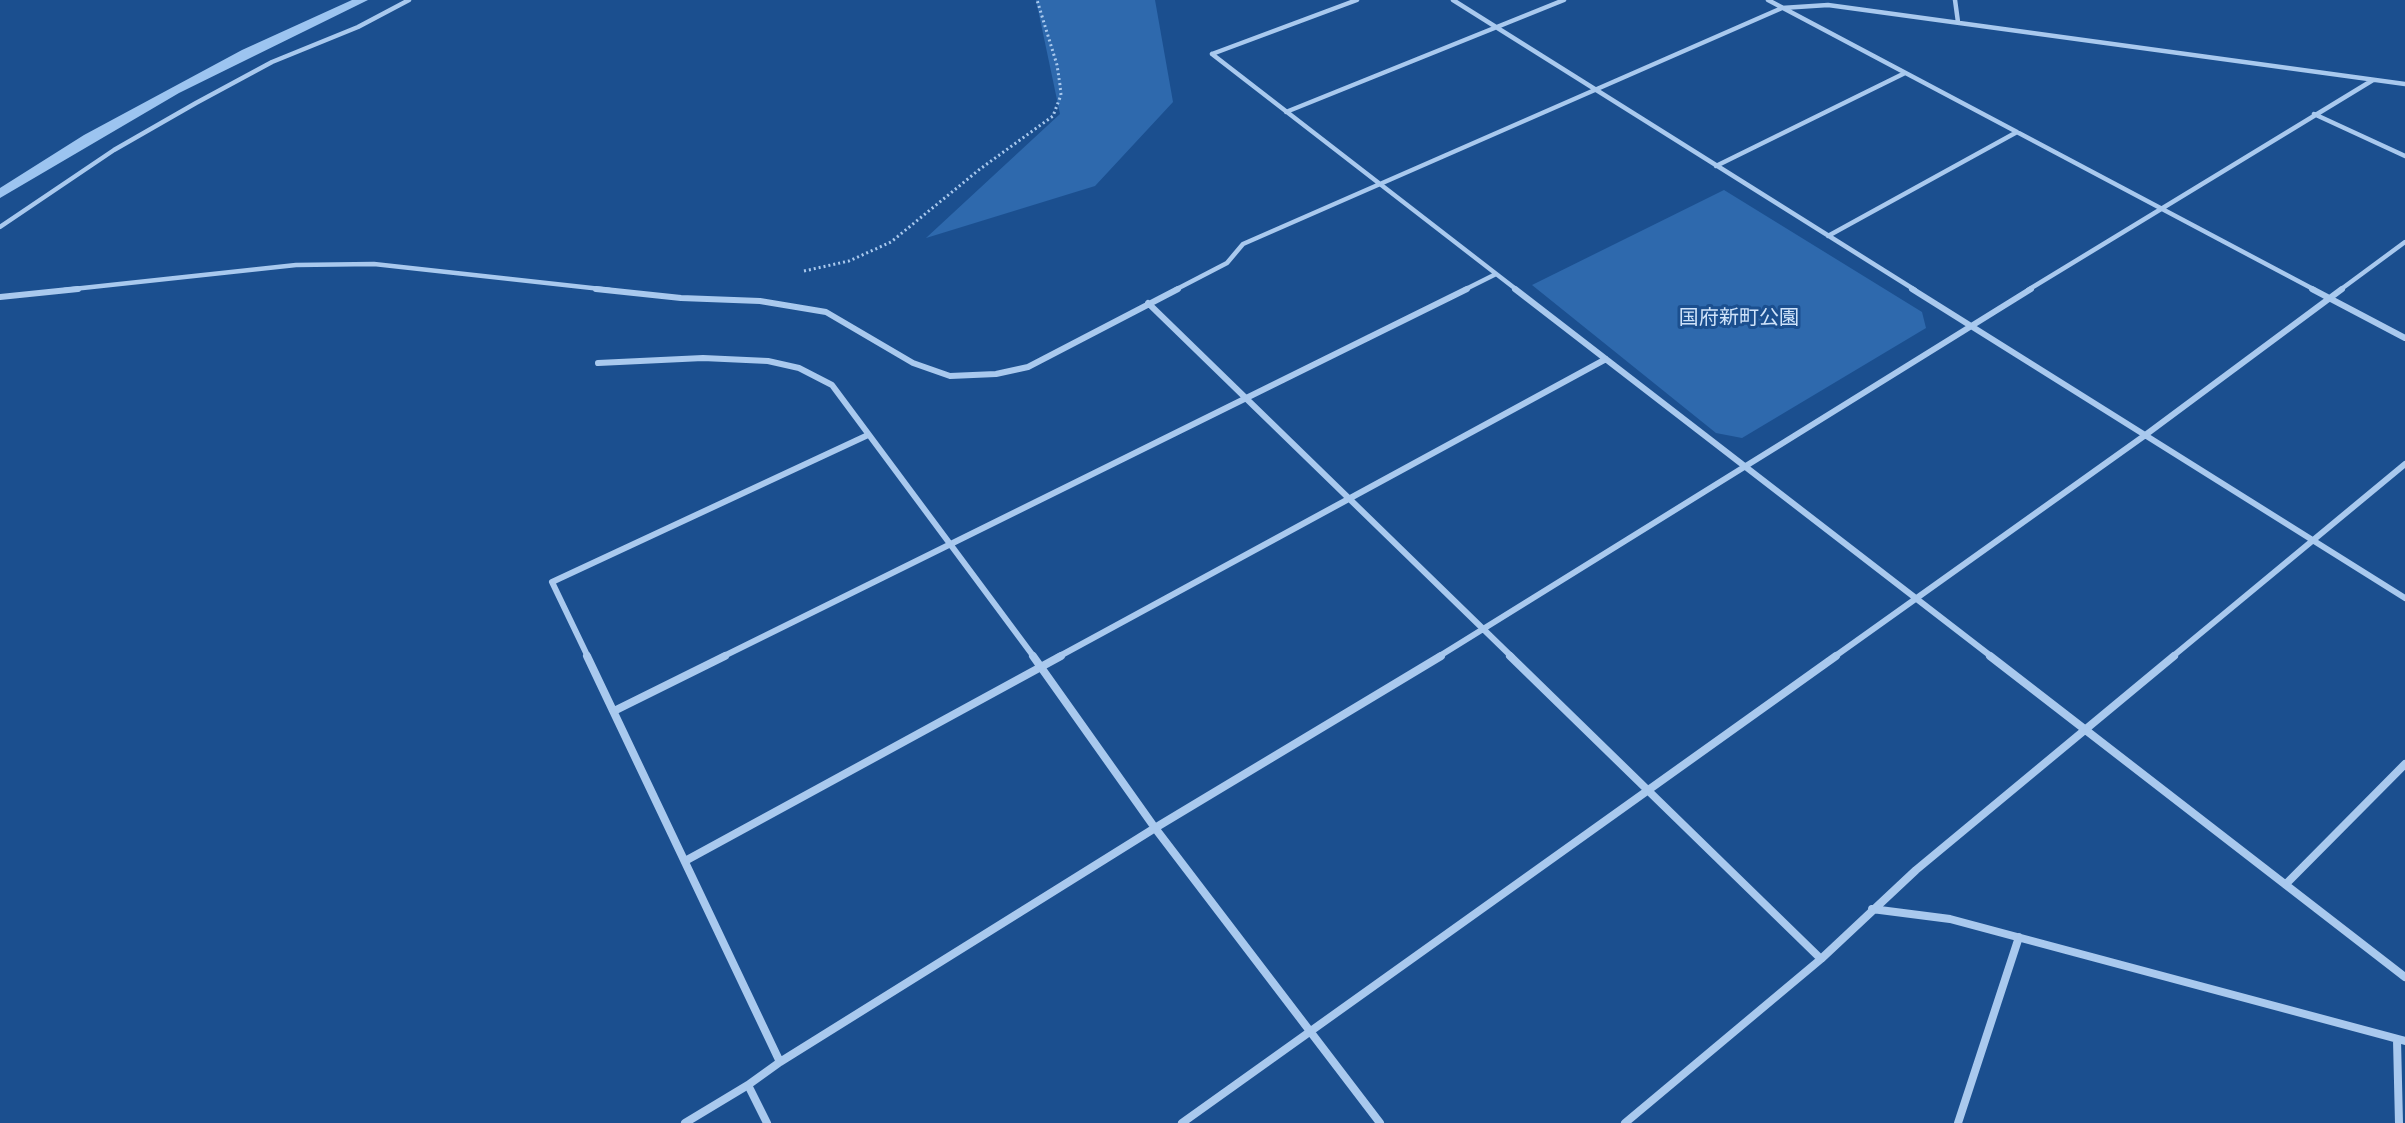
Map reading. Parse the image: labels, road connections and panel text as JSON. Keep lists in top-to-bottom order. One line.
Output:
{"parks":["国府新町公園"]}
